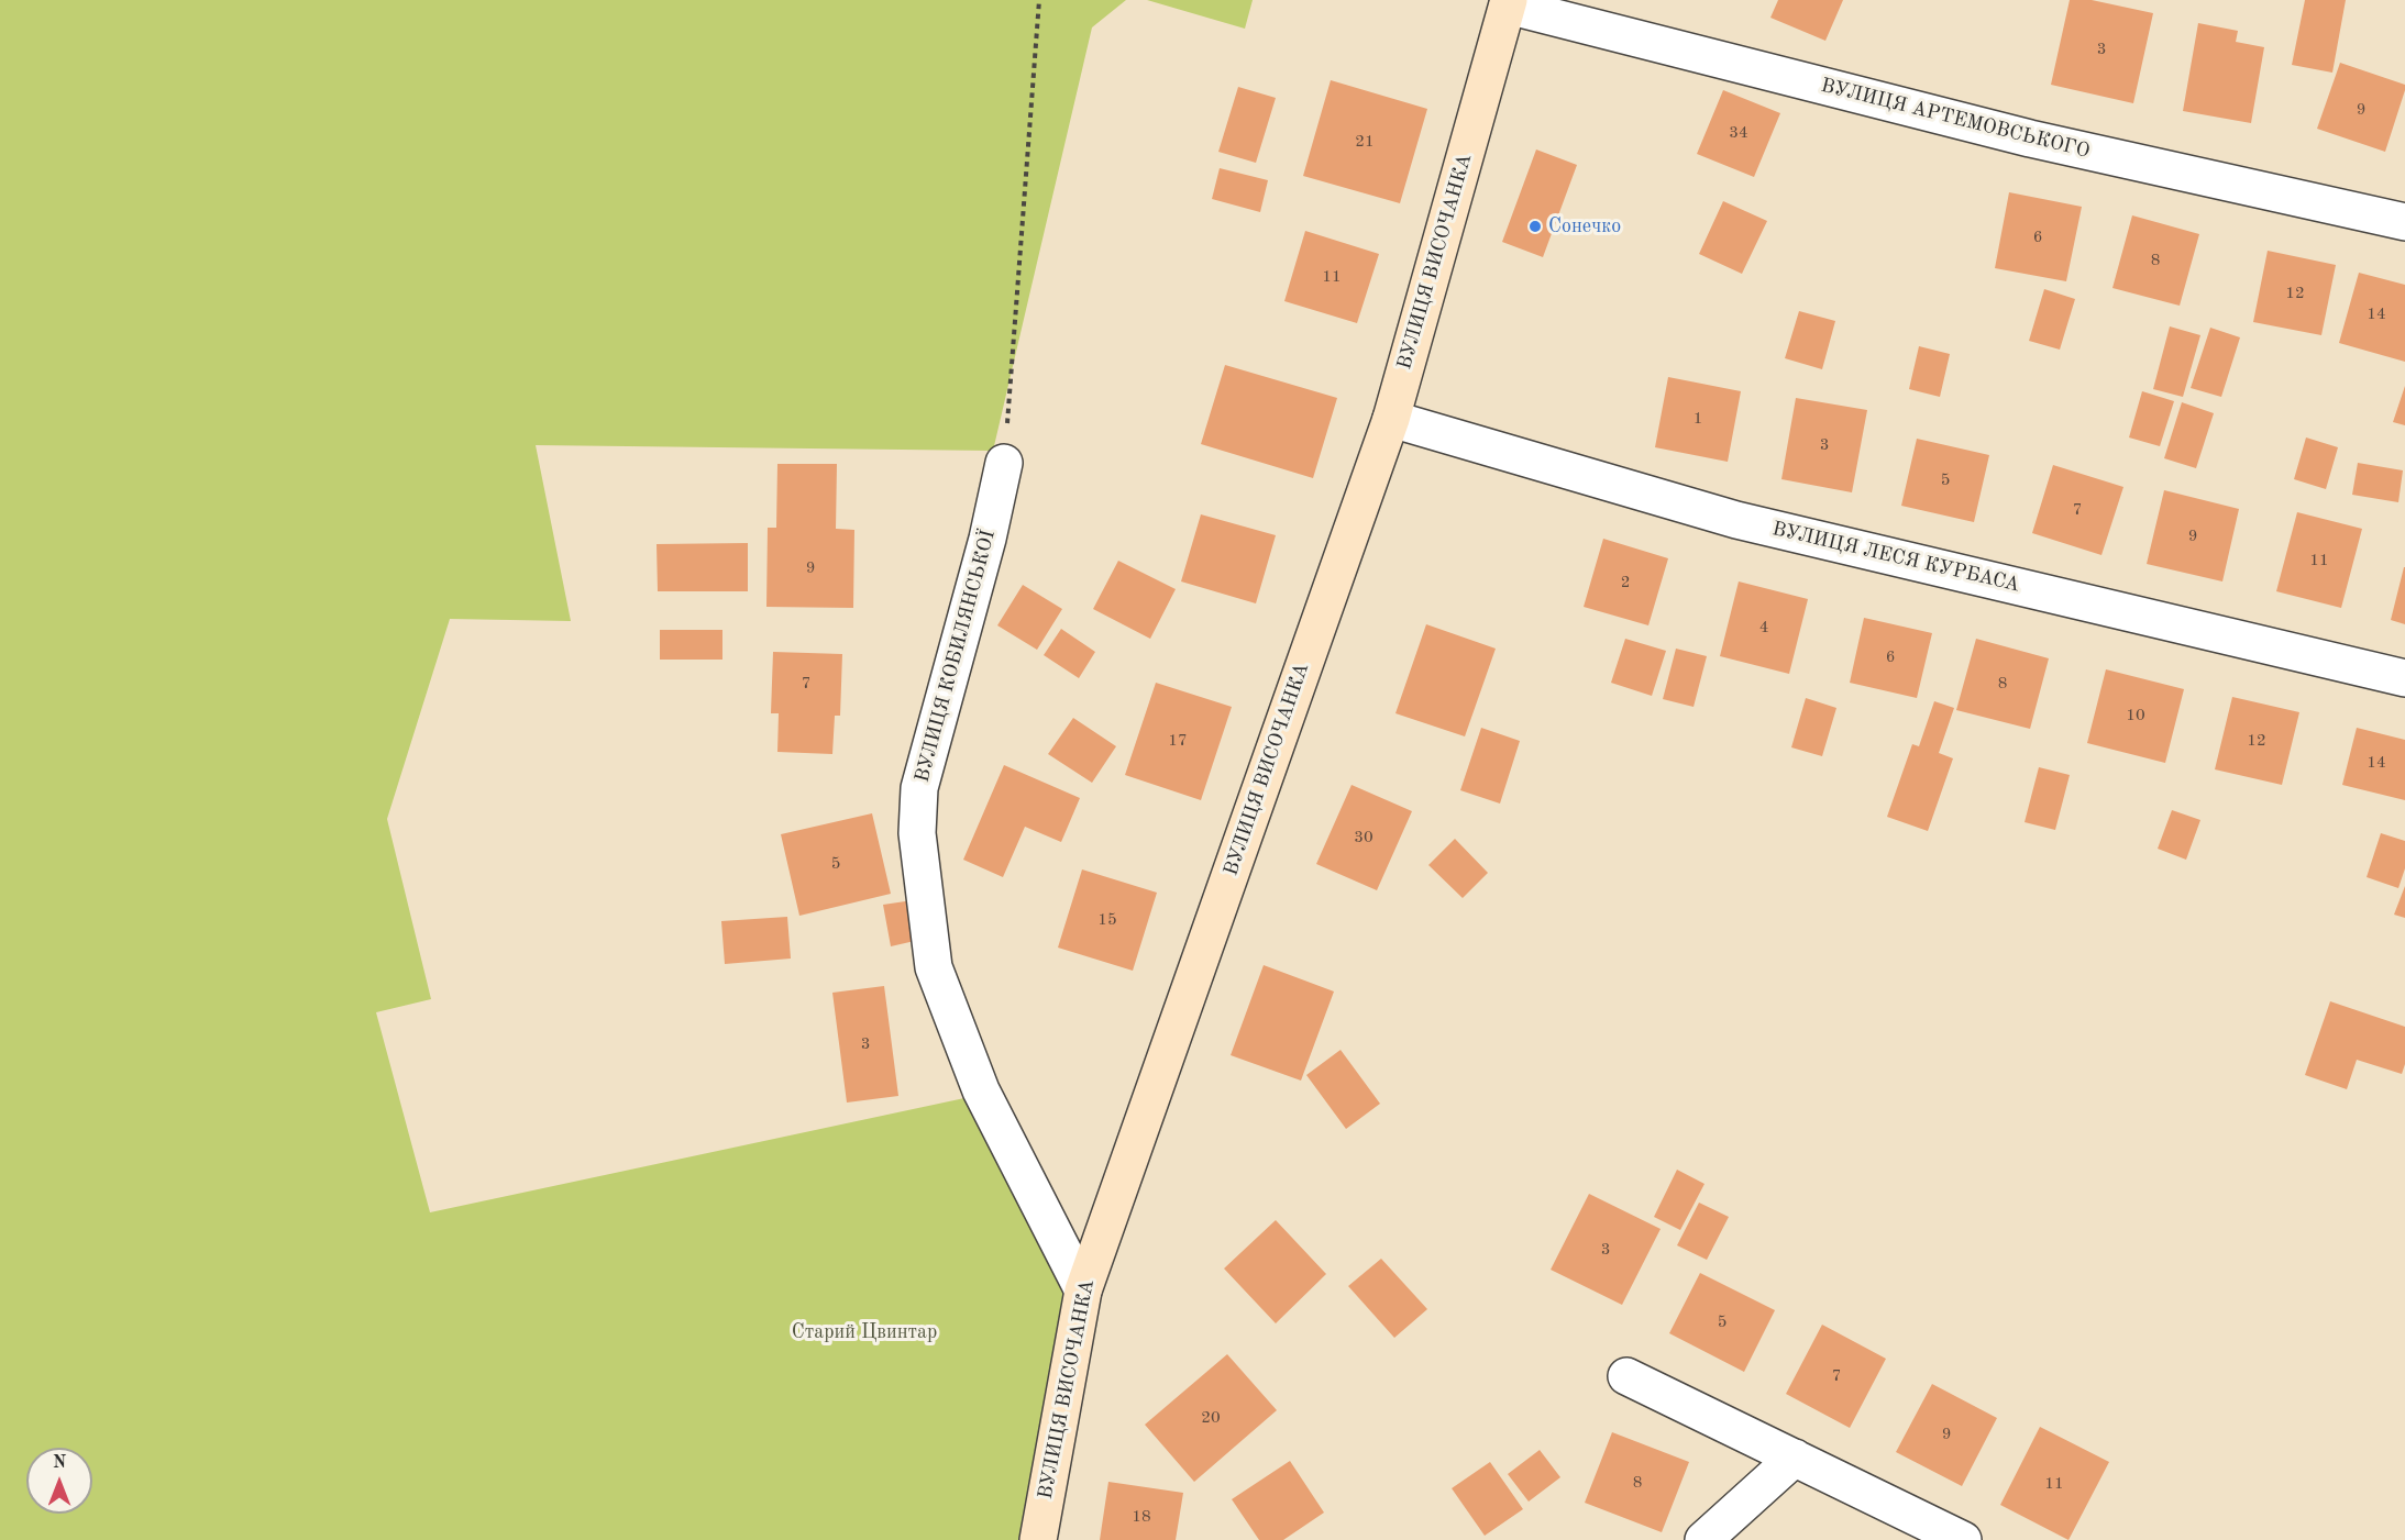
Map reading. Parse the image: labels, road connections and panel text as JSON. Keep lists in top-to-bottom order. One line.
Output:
{"streets":{"street":["ВУЛИЦЯ АРТЕМОВСЬКОГО","ВУЛИЦЯ ВИСОЧАНКА","ВУЛИЦЯ ЛЕСЯ КУРБАСА","ВУЛИЦЯ КОБИЛЯНСЬКОЇ"]},"crossings":[["ВУЛИЦЯ АРТЕМОВСЬКОГО","ВУЛИЦЯ ВИСОЧАНКА"],["ВУЛИЦЯ ВИСОЧАНКА","ВУЛИЦЯ ЛЕСЯ КУРБАСА"],["ВУЛИЦЯ ВИСОЧАНКА","ВУЛИЦЯ КОБИЛЯНСЬКОЇ"]],"parks":["Старий Цвинтар"],"places":["Сонечко"],"house_numbers":["3","9","34","21","6","8","11","12","14","1","3","5","7","9","11","9","2","4","6","7","8","10","17","12","14","30","5","15","3","3","5","7","20","9","8","11","18"],"north":"top"}
